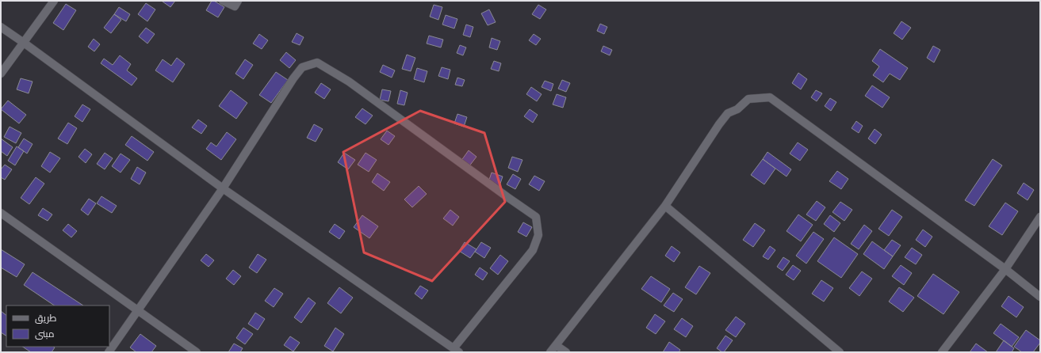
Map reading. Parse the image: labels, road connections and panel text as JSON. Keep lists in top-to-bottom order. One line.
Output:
{"legend":["طريق","مبنى"]}
